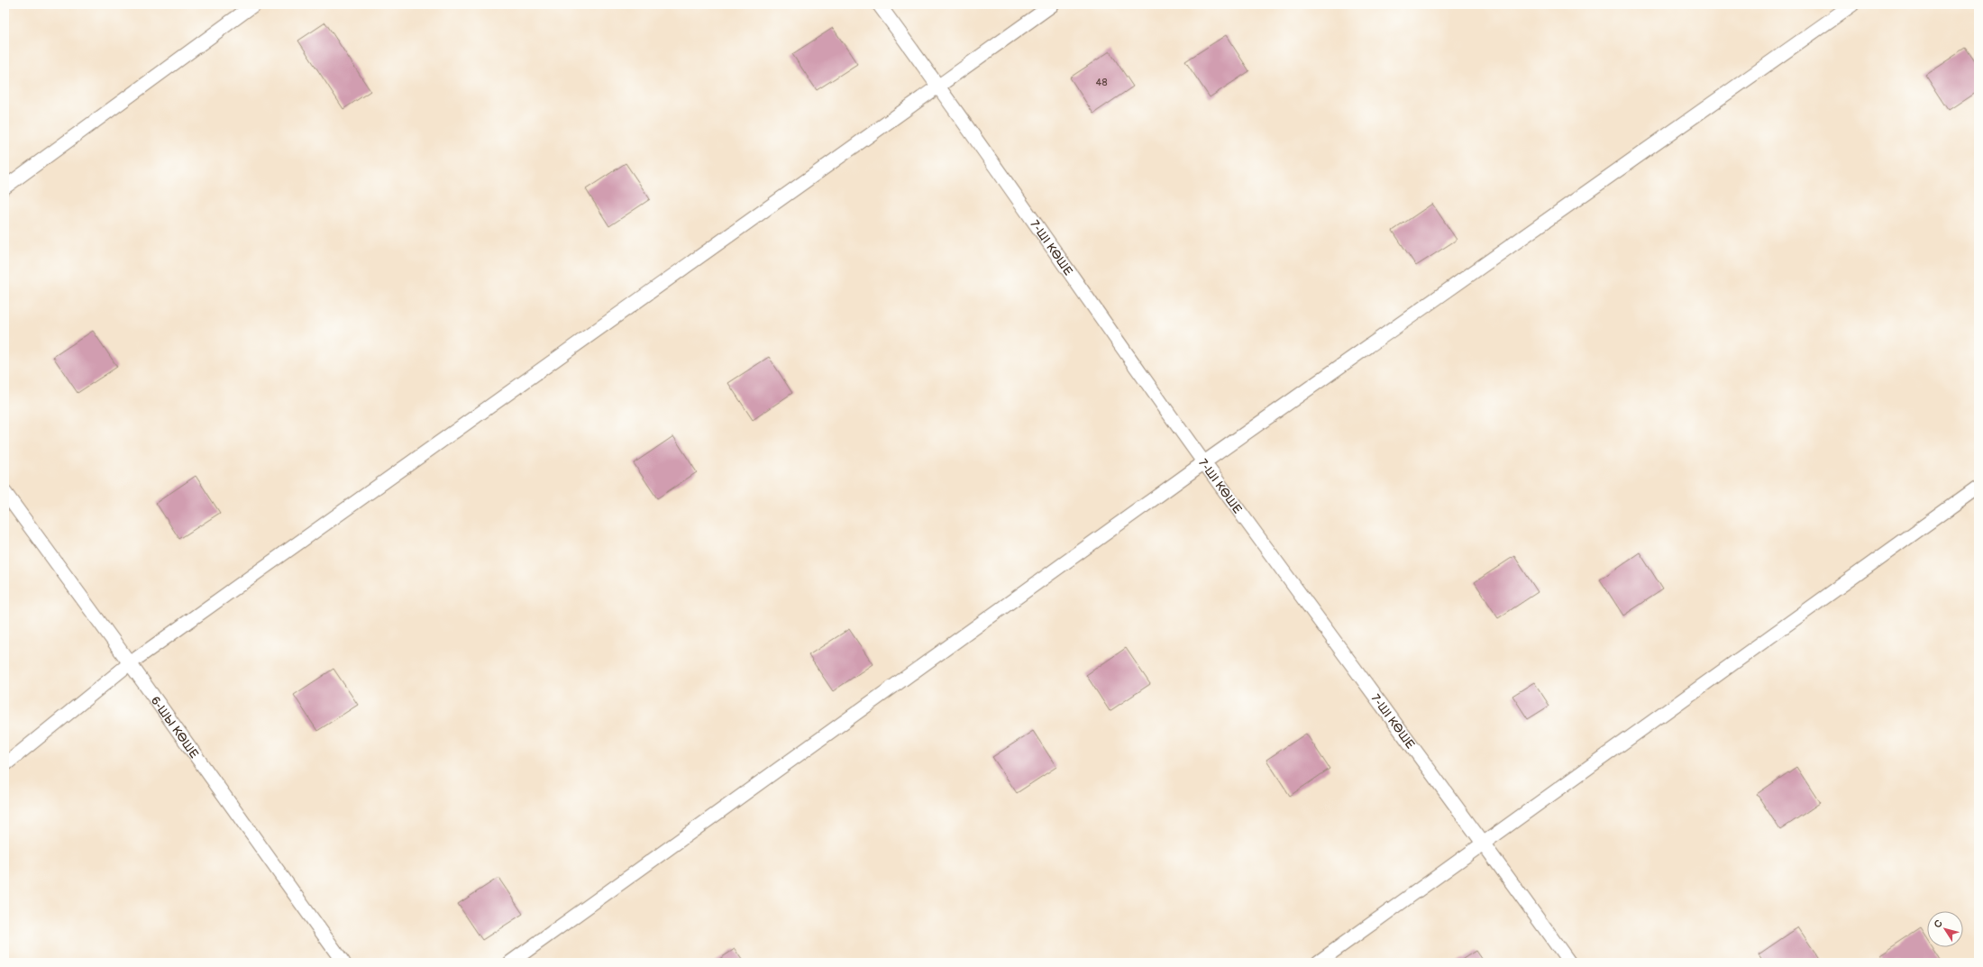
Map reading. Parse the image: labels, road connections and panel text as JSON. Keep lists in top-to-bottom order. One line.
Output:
{"streets":{"lane":["7-ШІ КӨШЕ","6-ШЫ КӨШЕ"]},"house_numbers":["48"],"north":"top left"}
